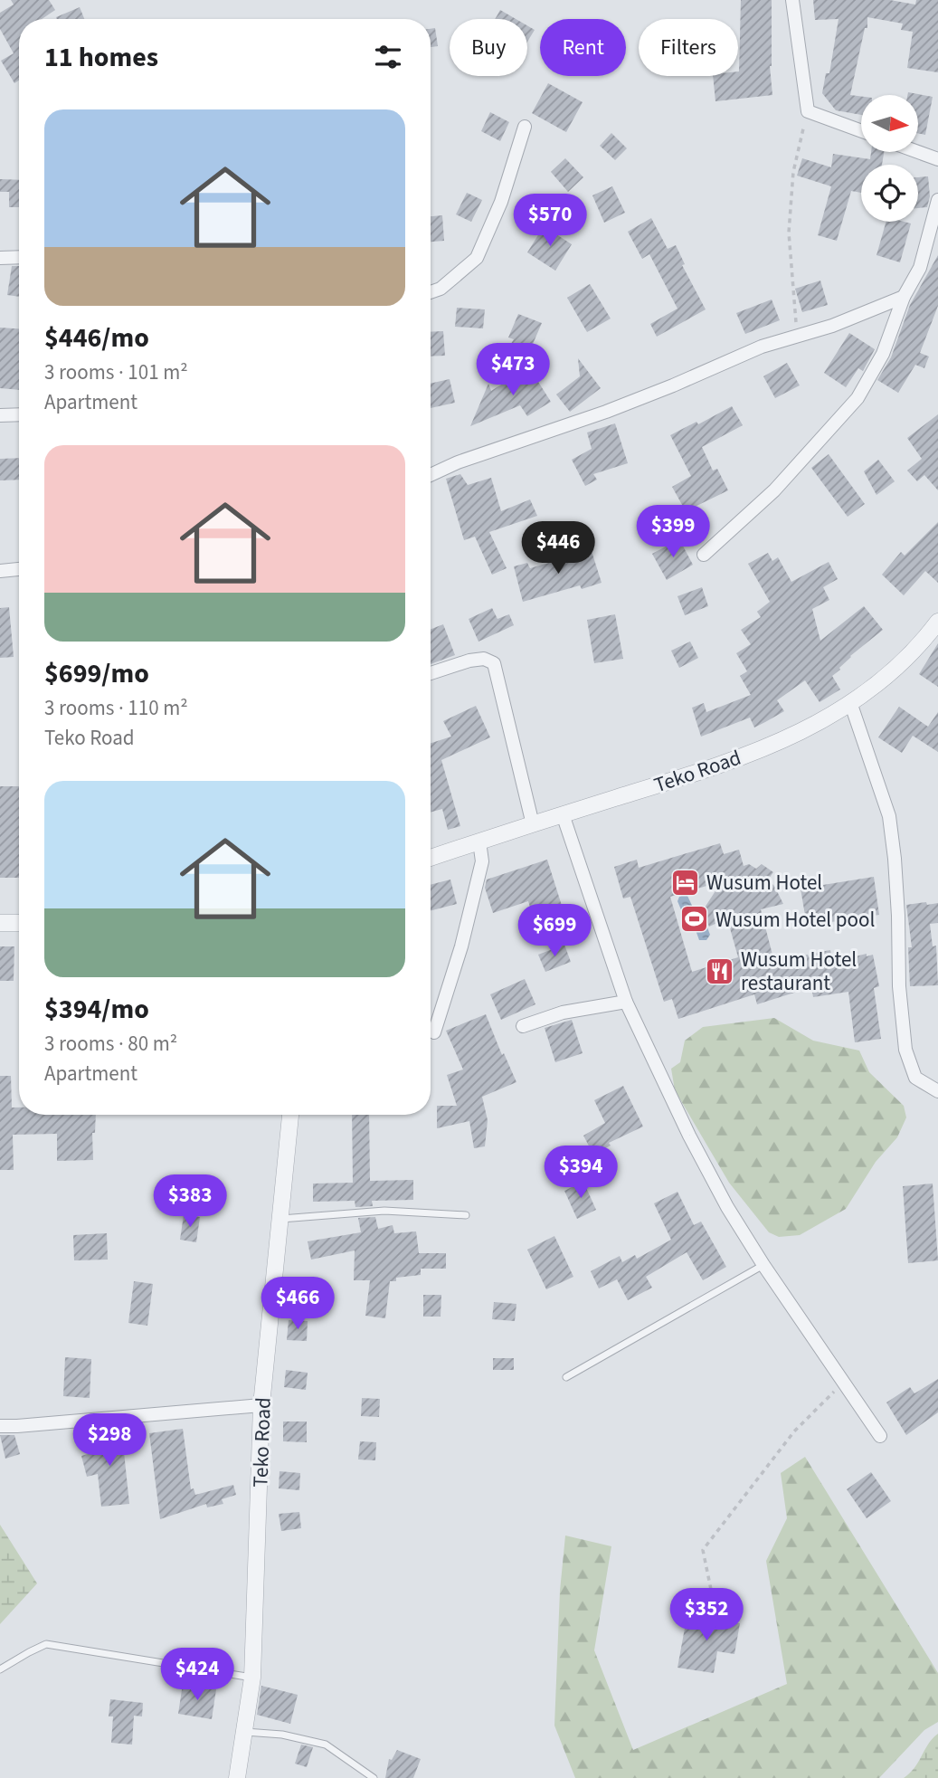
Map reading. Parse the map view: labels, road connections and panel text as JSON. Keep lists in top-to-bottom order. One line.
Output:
{"streets":{"street":["Teko Road"]},"places":{"hotel":["Wusum Hotel"],"sports":["Wusum Hotel pool"],"restaurant":["Wusum Hotel restaurant"]},"north":"right","page":{"chip":["Buy","Rent","Filters"],"heading":"11 homes","list":[{"name":"$446/mo","note":"3 rooms · 101 m² · Apartment"},{"name":"$699/mo","note":"3 rooms · 110 m² · Teko Road"},{"name":"$394/mo","note":"3 rooms · 80 m² · Apartment"}],"price":["$570","$473","$399","$446","$699","$394","$383","$466","$298","$352","$424"]}}
